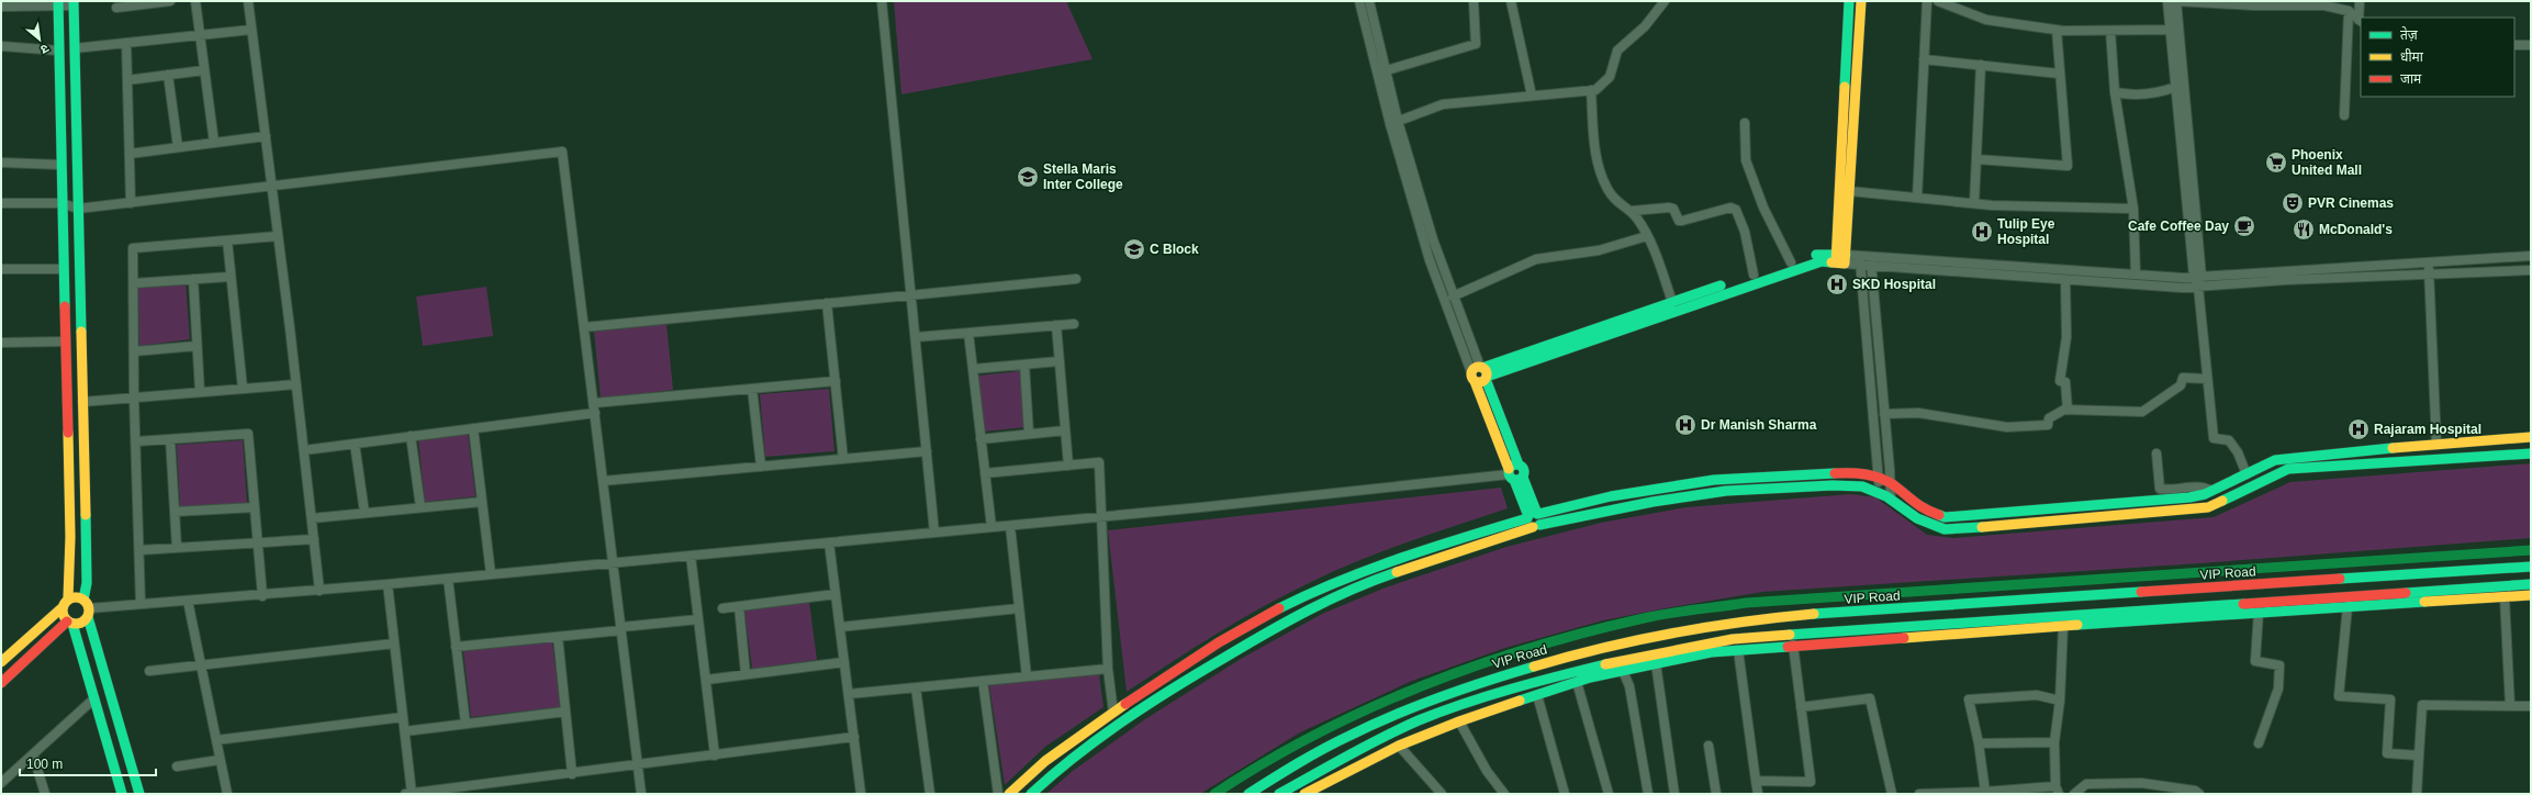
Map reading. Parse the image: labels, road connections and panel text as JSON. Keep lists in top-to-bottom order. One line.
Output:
{"streets":{"street":["VIP Road"]},"places":{"supermarket":["Phoenix United Mall"],"school or university":["Stella Maris Inter College","C Block"],"theatre":["PVR Cinemas"],"cafe":["Cafe Coffee Day"],"restaurant":["McDonald's"],"hospital":["Tulip Eye Hospital","SKD Hospital","Dr Manish Sharma","Rajaram Hospital"]},"legend":["तेज़","धीमा","जाम"],"scale_bar":"100 m","north":"bottom right"}
